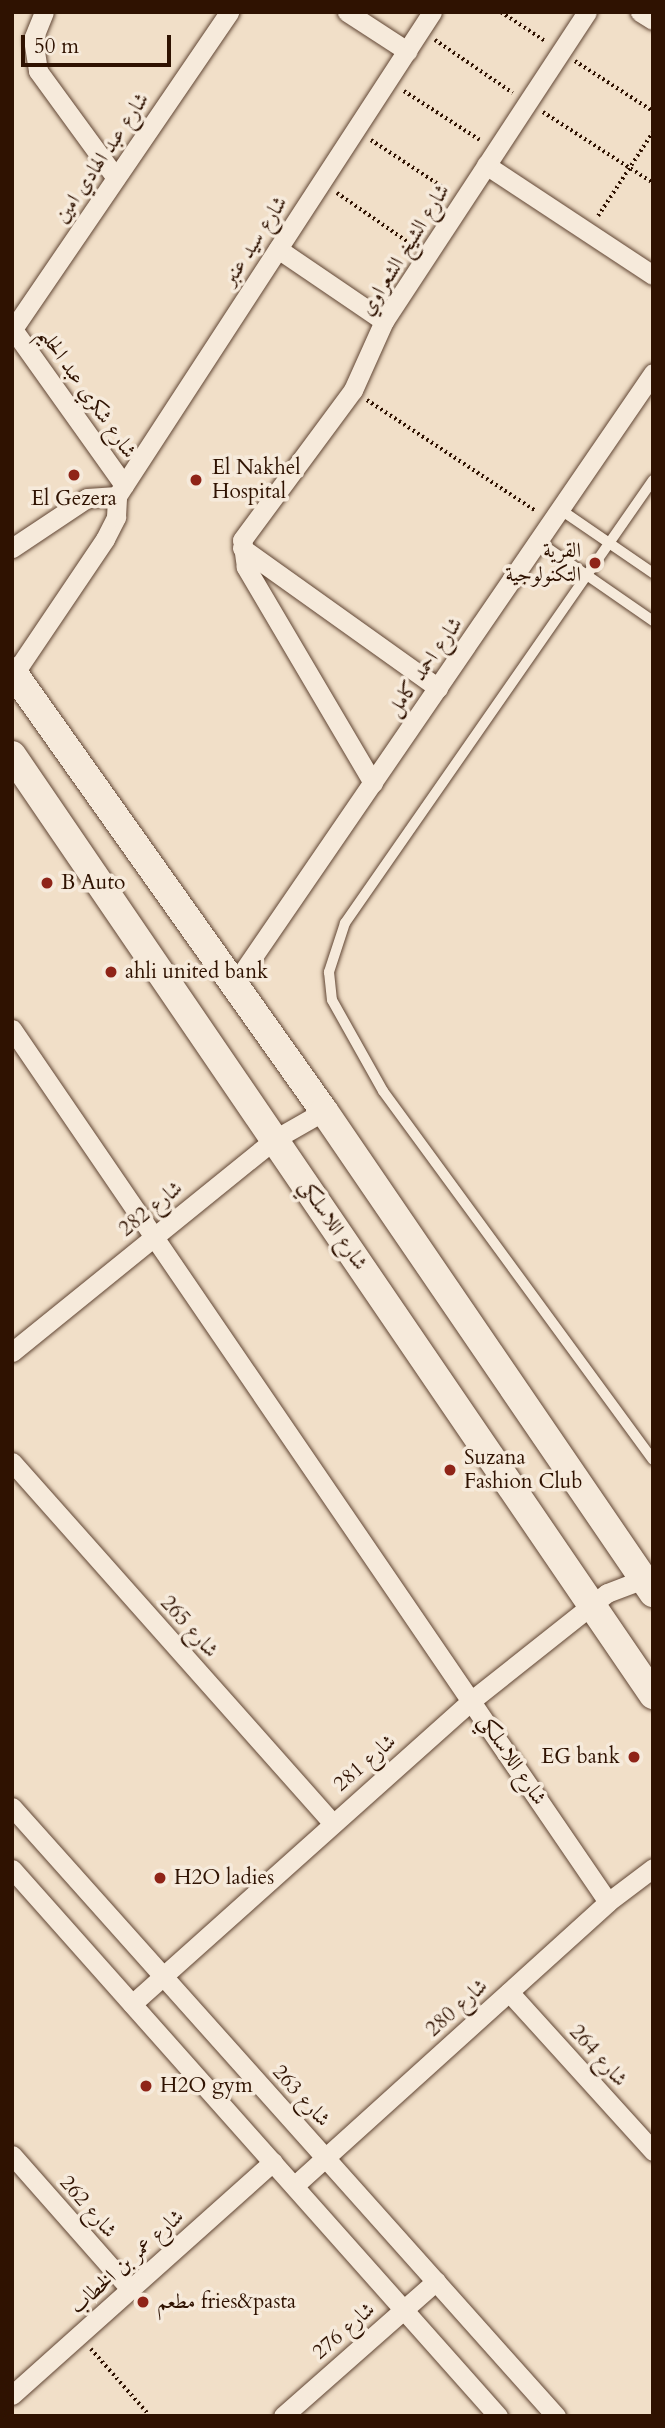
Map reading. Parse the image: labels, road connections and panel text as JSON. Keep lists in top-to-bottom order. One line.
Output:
{"streets":{"main road":["شارع اللاسلكي"],"street":["شارع عبد الهادي امين","شارع سيد عنبر","شارع الشيخ الشعراوي","شارع شكري عبد الحليم","شارع احمد كامل","شارع 282","شارع 265","شارع 281","شارع 280","شارع 264","شارع 263","شارع 262","شارع عمر بن الخطاب","شارع 276"]},"crossings":[["شارع عبد الهادي امين","شارع شكري عبد الحليم"],["شارع سيد عنبر","شارع شكري عبد الحليم"],["شارع 282","شارع اللاسلكي"],["شارع اللاسلكي","شارع 281"],["شارع اللاسلكي","شارع 280"],["شارع 265","شارع 281"],["شارع 281","شارع 263"],["شارع 280","شارع 264"],["شارع 280","شارع 263"],["شارع 263","شارع 276"],["شارع 262","شارع عمر بن الخطاب"]],"places":["El Gezera","El Nakhel Hospital","القرية التكنولوجية","B Auto","ahli united bank","Suzana Fashion Club","EG bank","H2O ladies","H2O gym","مطعم fries&pasta"],"scale_bar":"50 m"}
